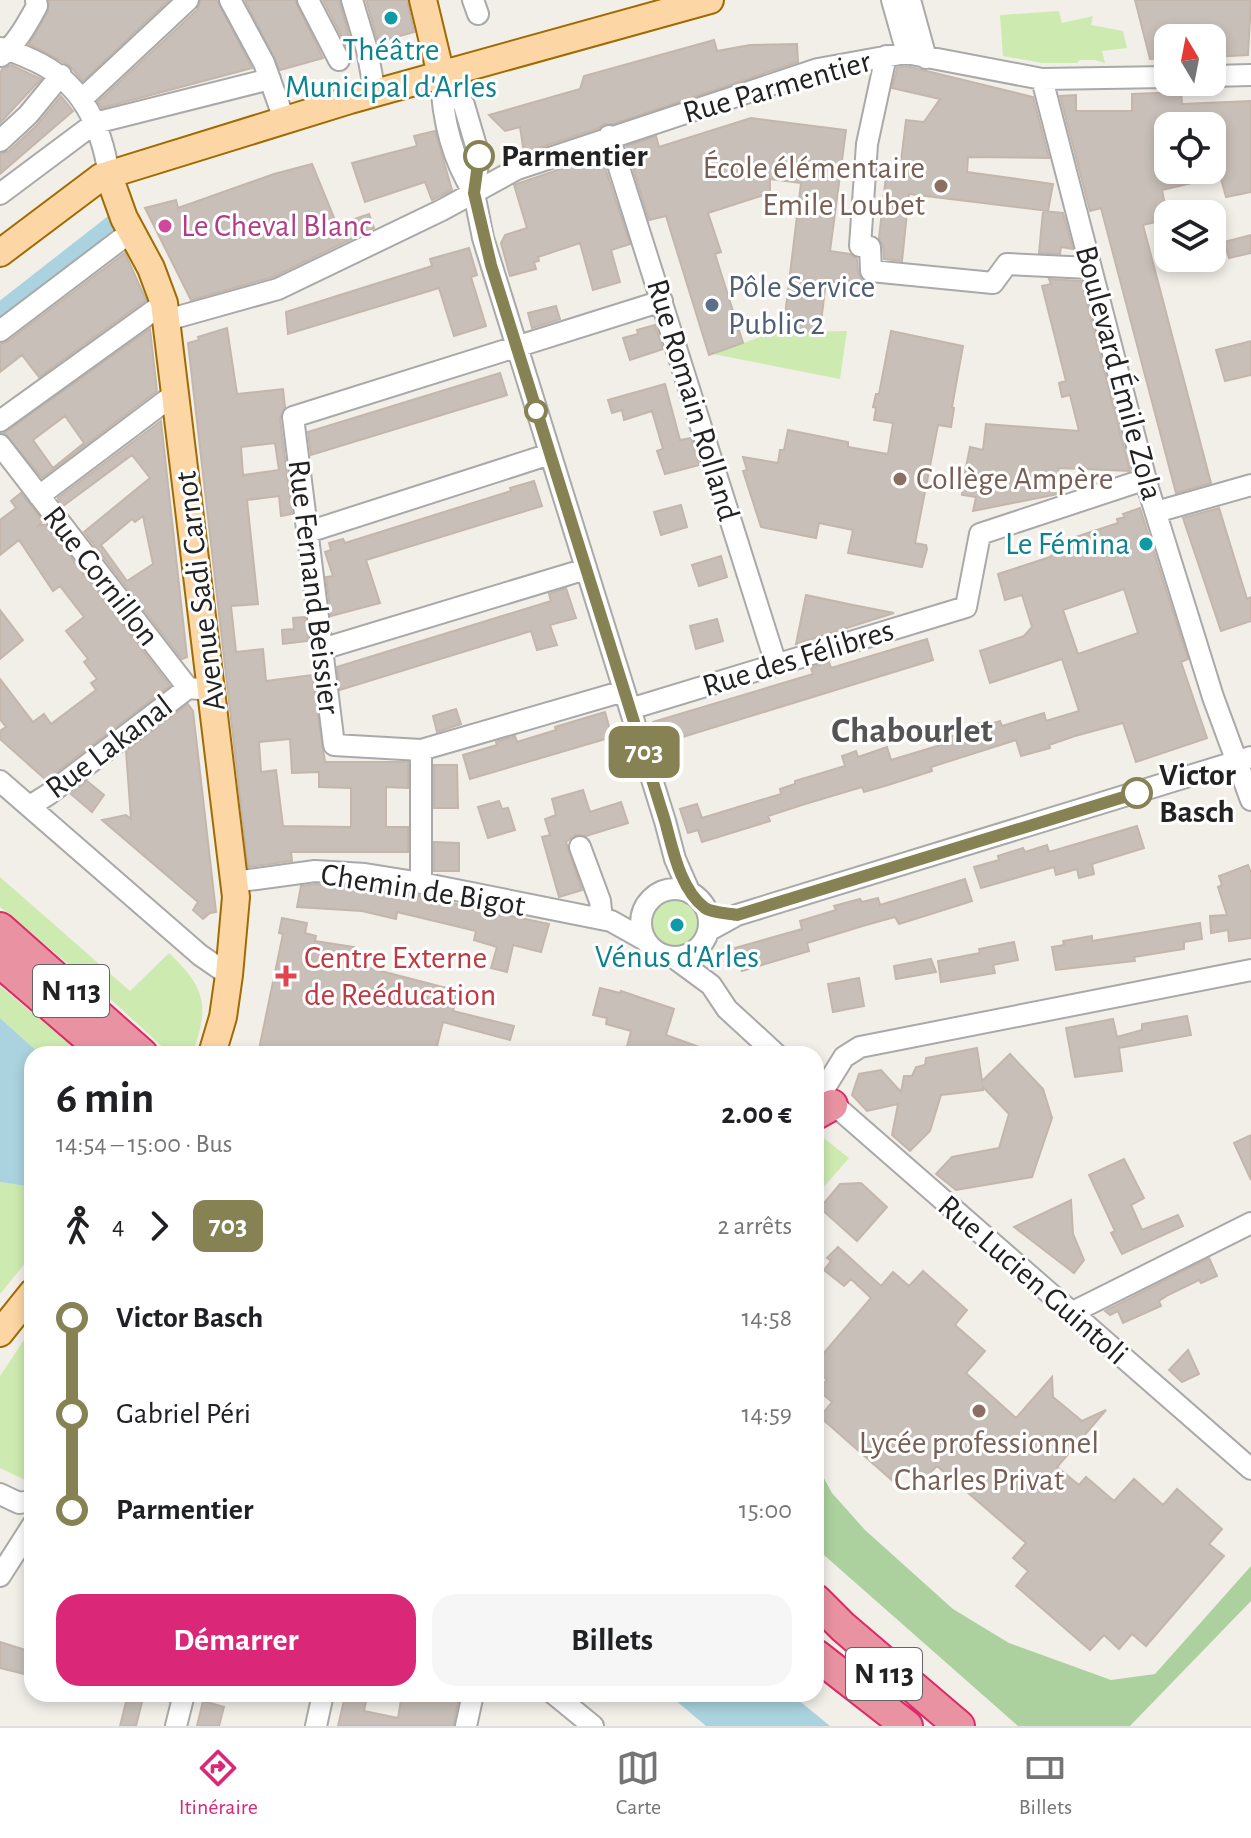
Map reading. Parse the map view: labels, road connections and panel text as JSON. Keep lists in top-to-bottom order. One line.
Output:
{"streets":{"highway":["N 113"],"main road":["Avenue Sadi Carnot"],"street":["Rue Parmentier","Boulevard Émile Zola","Rue Romain Rolland","Rue Cornillon","Rue Fernand Beissier","Rue des Félibres","Rue Lakanal","Chemin de Bigot","Rue Lucien Guintoli"]},"crossings":[["Rue Parmentier","Boulevard Émile Zola"],["Rue Parmentier","Rue Romain Rolland"],["Rue Parmentier","Avenue Sadi Carnot"],["Boulevard Émile Zola","Rue des Félibres"],["Rue Romain Rolland","Rue des Félibres"],["Rue Cornillon","Avenue Sadi Carnot"],["Rue Cornillon","Rue Lakanal"],["Rue Fernand Beissier","Rue des Félibres"],["Avenue Sadi Carnot","Rue Lakanal"],["Avenue Sadi Carnot","Chemin de Bigot"]],"districts":["Chabourlet"],"places":{"other":["Théâtre Municipal d'Arles","Parmentier","École élémentaire Emile Loubet","Le Cheval Blanc","Pôle Service Public 2","Collège Ampère","Le Fémina","Victor Basch","Vénus d'Arles","Lycée professionnel Charles Privat"],"health":["Centre Externe de Reéducation"]},"lines":["bus line 703"],"north":"top","page":{"on_map":"703","heading":["6 min","14:54 – 15:00 · Bus","2.00 €"],"legs":["4","703","2 arrêts"],"list":[{"name":"Victor Basch","value":"14:58"},{"name":"Gabriel Péri","value":"14:59"},{"name":"Parmentier","value":"15:00"}],"buttons":["Démarrer","Billets"],"tabs":["Itinéraire","Carte","Billets"]}}
